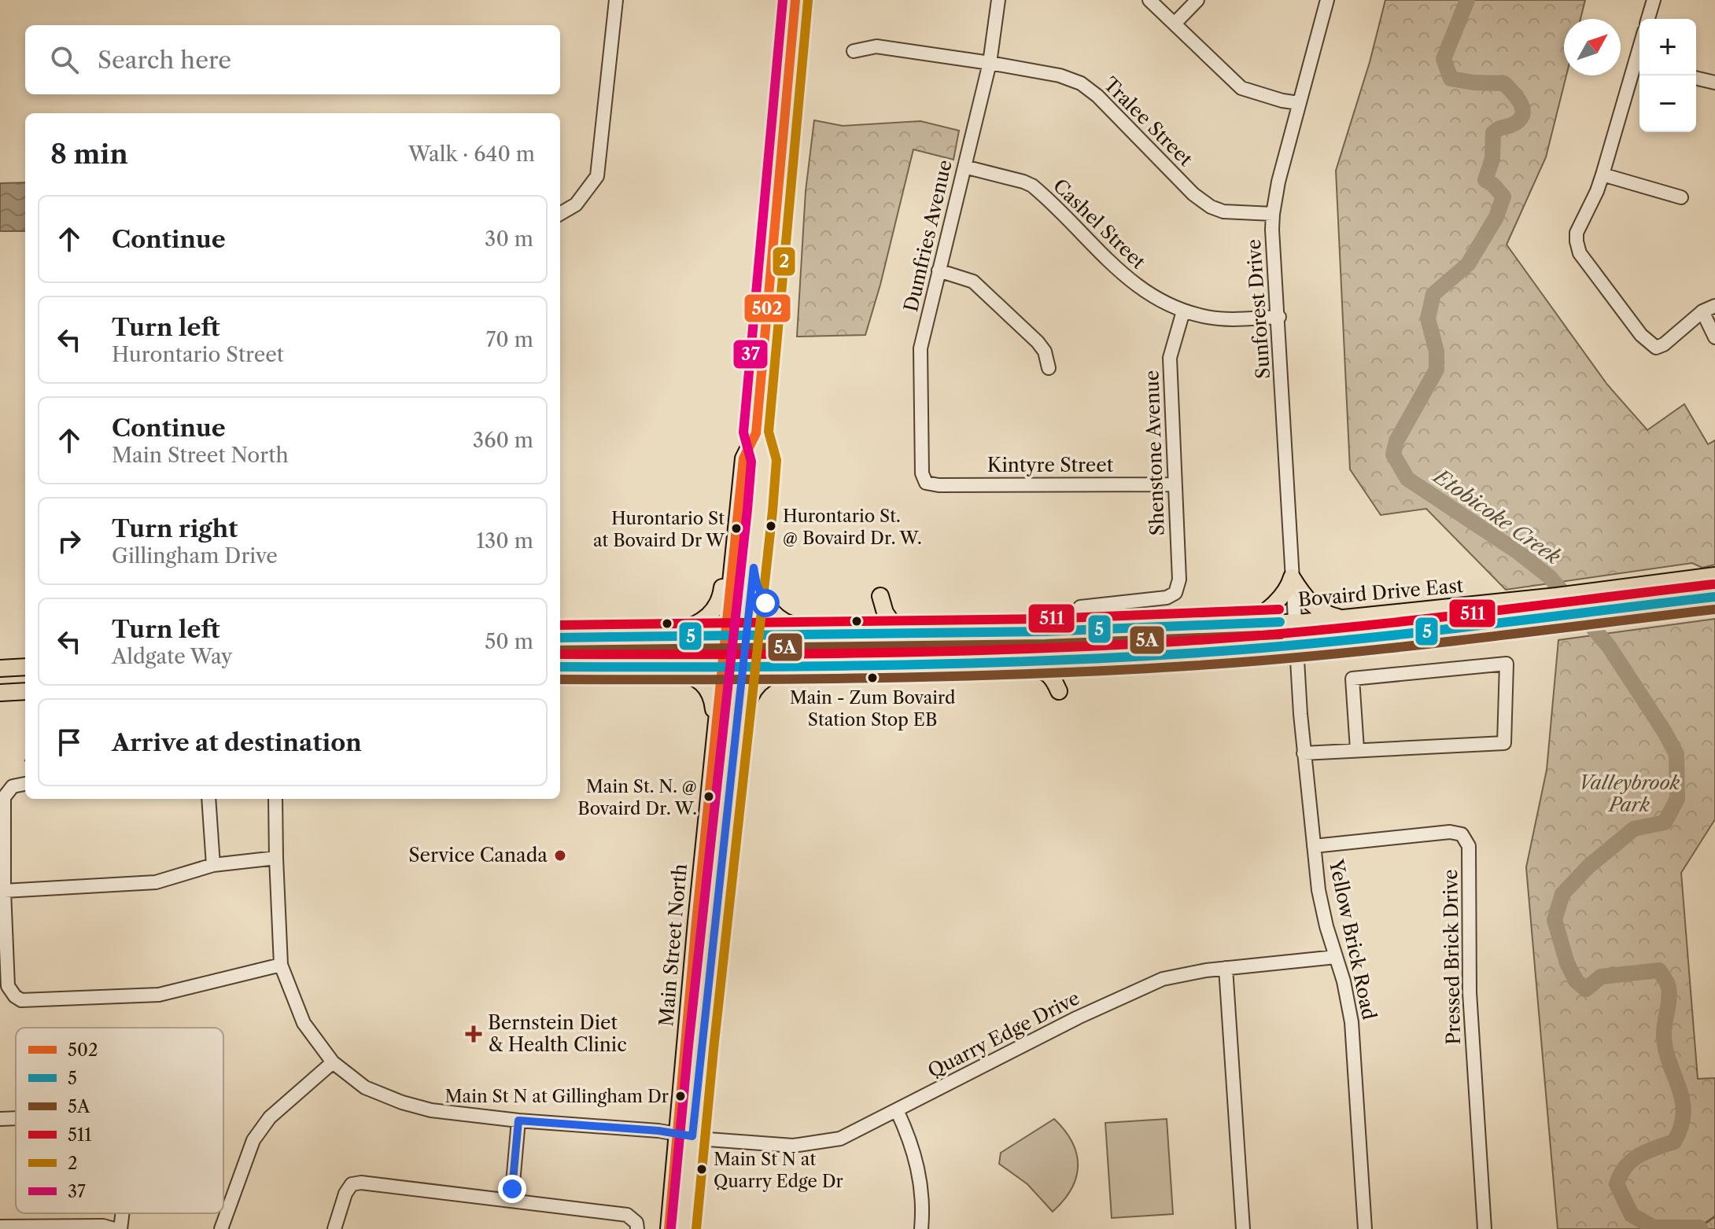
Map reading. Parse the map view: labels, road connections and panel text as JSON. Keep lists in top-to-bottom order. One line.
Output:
{"streets":{"main road":["Bovaird Drive East","Main Street North"],"street":["Tralee Street","Cashel Street","Dumfries Avenue","Sunforest Drive","Shenstone Avenue","Kintyre Street","Yellow Brick Road","Pressed Brick Drive","Quarry Edge Drive"]},"crossings":[["Tralee Street","Dumfries Avenue"],["Tralee Street","Sunforest Drive"],["Cashel Street","Dumfries Avenue"],["Cashel Street","Sunforest Drive"],["Cashel Street","Shenstone Avenue"],["Dumfries Avenue","Kintyre Street"],["Sunforest Drive","Bovaird Drive East"],["Sunforest Drive","Yellow Brick Road"],["Shenstone Avenue","Kintyre Street"],["Bovaird Drive East","Yellow Brick Road"],["Bovaird Drive East","Main Street North"],["Yellow Brick Road","Pressed Brick Drive"],["Yellow Brick Road","Quarry Edge Drive"],["Main Street North","Quarry Edge Drive"]],"water":["Etobicoke Creek"],"parks":["Valleybrook Park"],"places":{"other":["Hurontario St. @ Bovaird Dr. W.","Hurontario St at Bovaird Dr W","Main - Zum Bovaird Station Stop EB","Main St. N. @ Bovaird Dr. W.","Service Canada","Main St N at Gillingham Dr","Main St N at Quarry Edge Dr"],"health":["Bernstein Diet & Health Clinic"]},"lines":["transit line 502","transit line 37","transit line 2","transit line 511","transit line 5","transit line 5A"],"legend":["502","5","5A","511","2","37"],"north":"top right","page":{"map_buttons":["+","−"],"search":"Search here","heading":["8 min","Walk · 640 m"],"list":[["Continue","30 m"],["Turn left","Hurontario Street","70 m"],["Continue","Main Street North","360 m"],["Turn right","Gillingham Drive","130 m"],["Turn left","Aldgate Way","50 m"],"Arrive at destination"]}}
